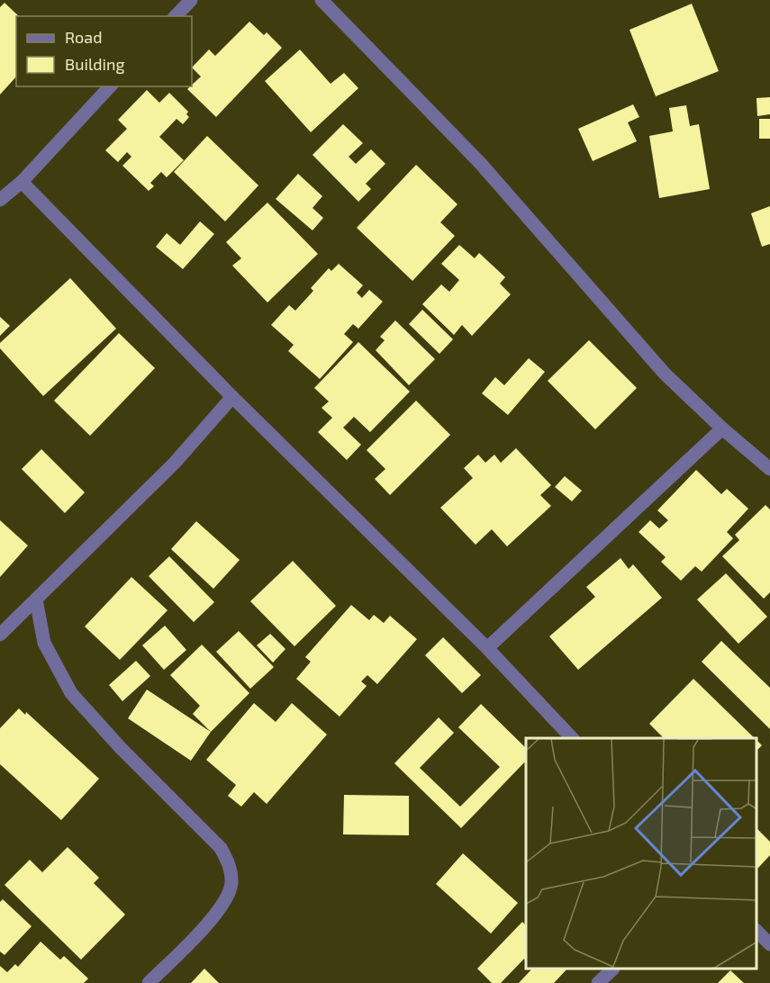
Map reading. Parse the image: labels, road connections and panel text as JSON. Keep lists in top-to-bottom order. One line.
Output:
{"legend":["Road","Building"]}
